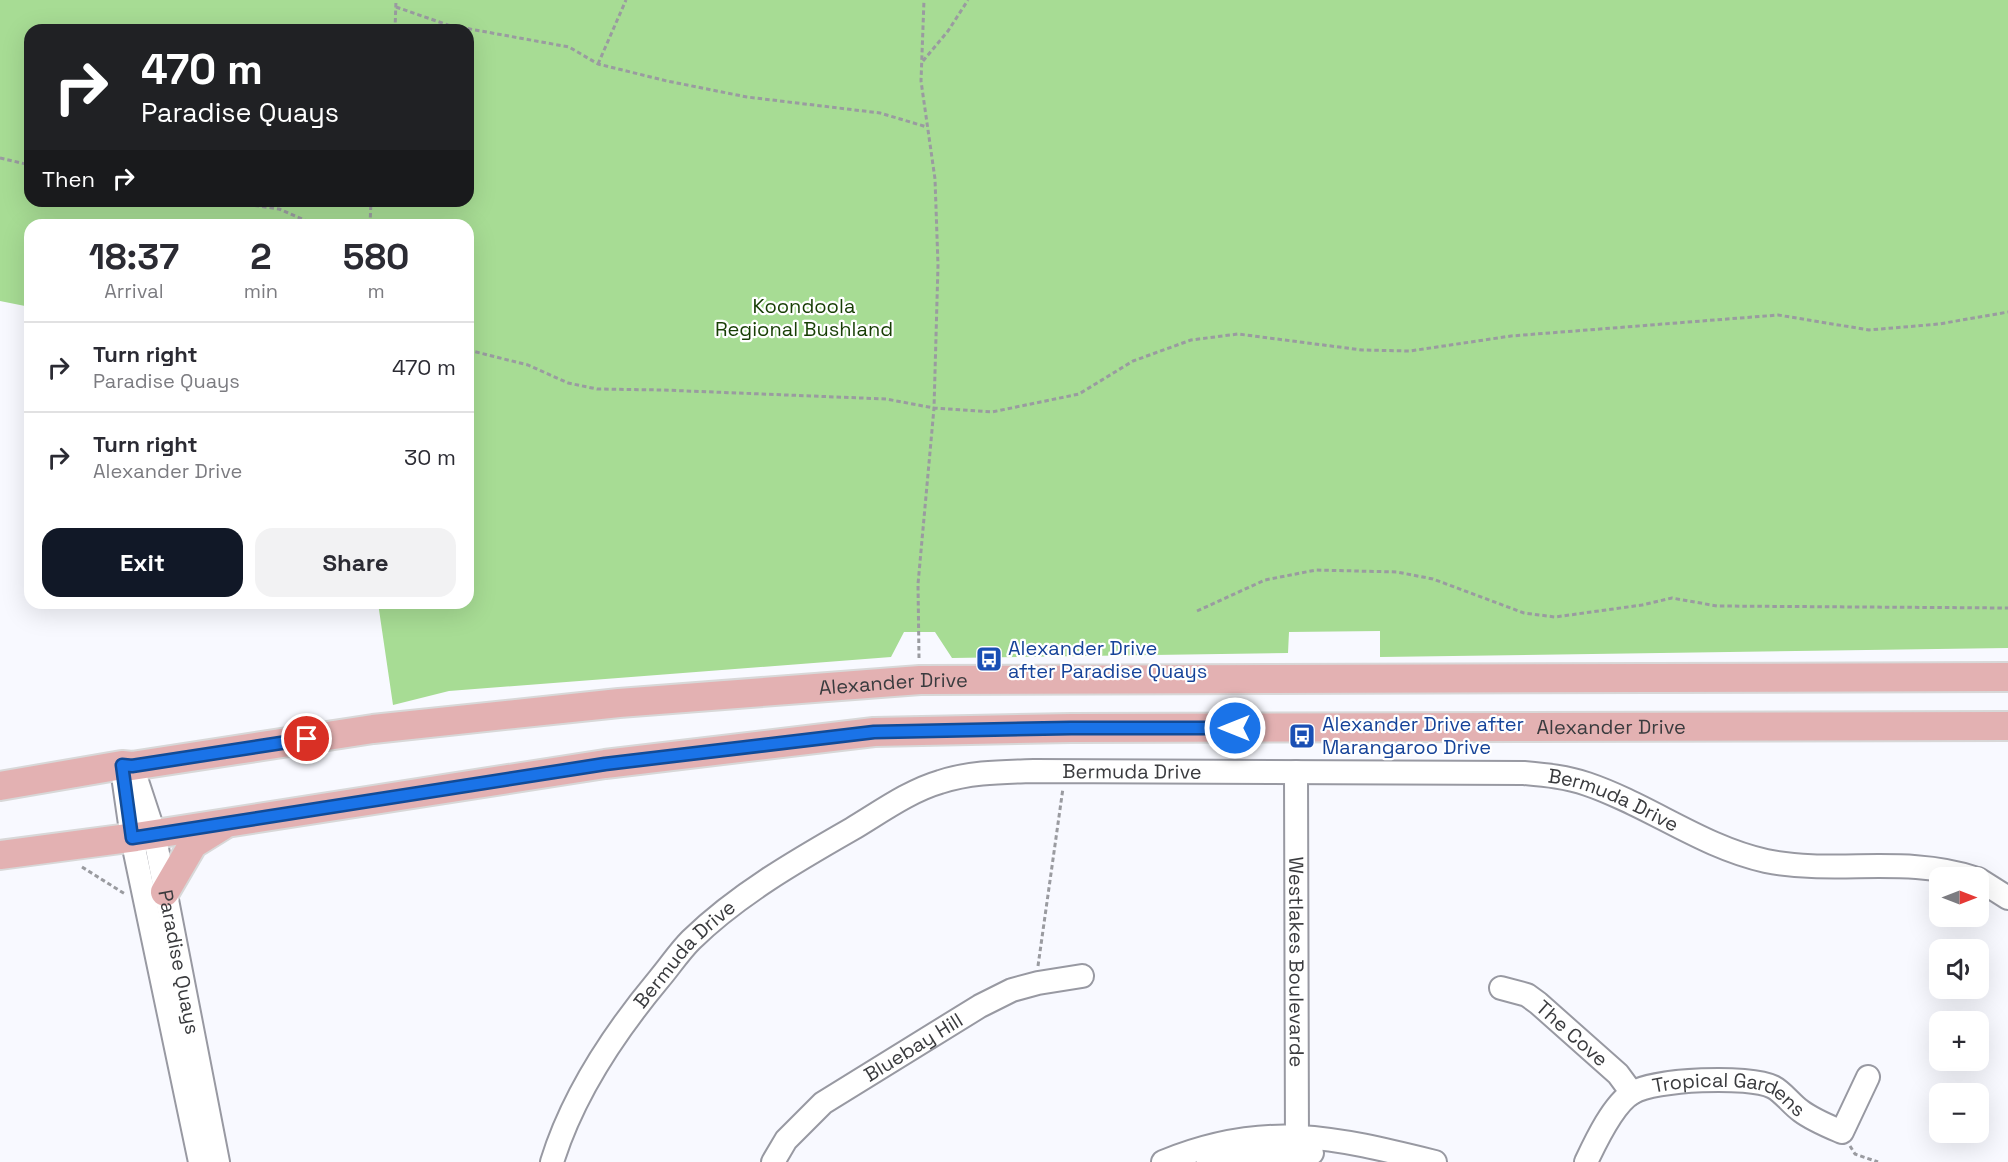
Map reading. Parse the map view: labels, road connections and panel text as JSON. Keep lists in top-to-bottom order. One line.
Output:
{"streets":{"main road":["Alexander Drive"],"street":["Bermuda Drive","Westlakes Boulevarde","Paradise Quays","The Cove","Bluebay Hill","Tropical Gardens"]},"crossings":[["Alexander Drive","Paradise Quays"],["Bermuda Drive","Westlakes Boulevarde"],["The Cove","Tropical Gardens"]],"parks":["Koondoola Regional Bushland"],"places":{"bus stop":["Alexander Drive after Paradise Quays","Alexander Drive after Marangaroo Drive"]},"north":"right","page":{"turn":["470 m","Paradise Quays"],"then":"Then","eta":["18:37","Arrival","2","min","580","m"],"list":[{"name":"Turn right","note":"Paradise Quays","value":"470 m"},{"name":"Turn right","note":"Alexander Drive","value":"30 m"}],"buttons":["Exit","Share"],"map_buttons":["+","−"]}}
